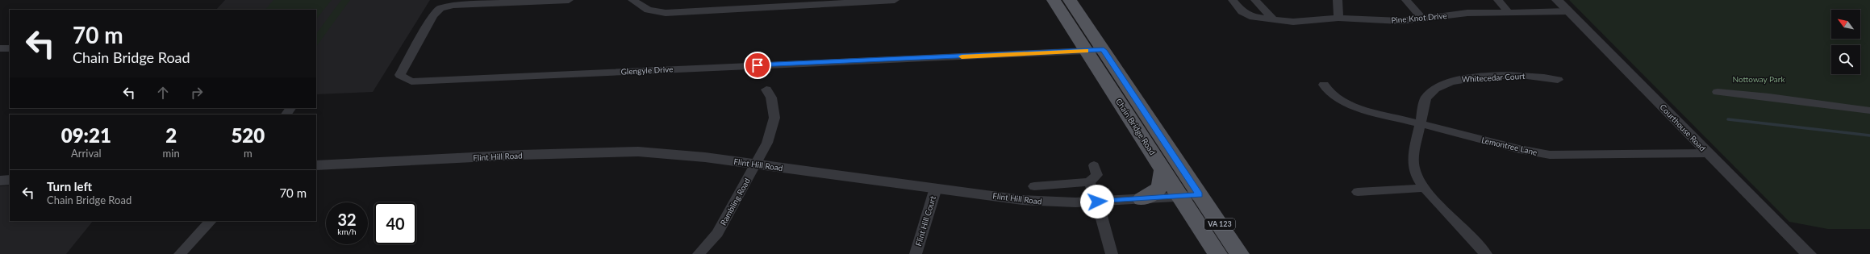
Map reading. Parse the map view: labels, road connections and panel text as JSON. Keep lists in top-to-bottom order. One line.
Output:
{"streets":{"main road":["Chain Bridge Road","VA 123"],"street":["Pine Knot Drive","Glengyle Drive","Whitecedar Court","Courthouse Road","Lemontree Lane","Flint Hill Road","Rambling Road","Flint Hill Court"]},"crossings":[["Pine Knot Drive","Courthouse Road"],["Glengyle Drive","Chain Bridge Road"],["Whitecedar Court","Lemontree Lane"],["Chain Bridge Road","Flint Hill Road"],["Courthouse Road","Lemontree Lane"],["Flint Hill Road","Rambling Road"],["Flint Hill Road","Flint Hill Court"]],"parks":["Nottoway Park"],"north":"top left","page":{"turn":["70 m","Chain Bridge Road"],"eta":["09:21","Arrival","2","min","520","m"],"list":[{"name":"Turn left","note":"Chain Bridge Road","value":"70 m"}],"speed":"32 km/h","limit":"40"}}
